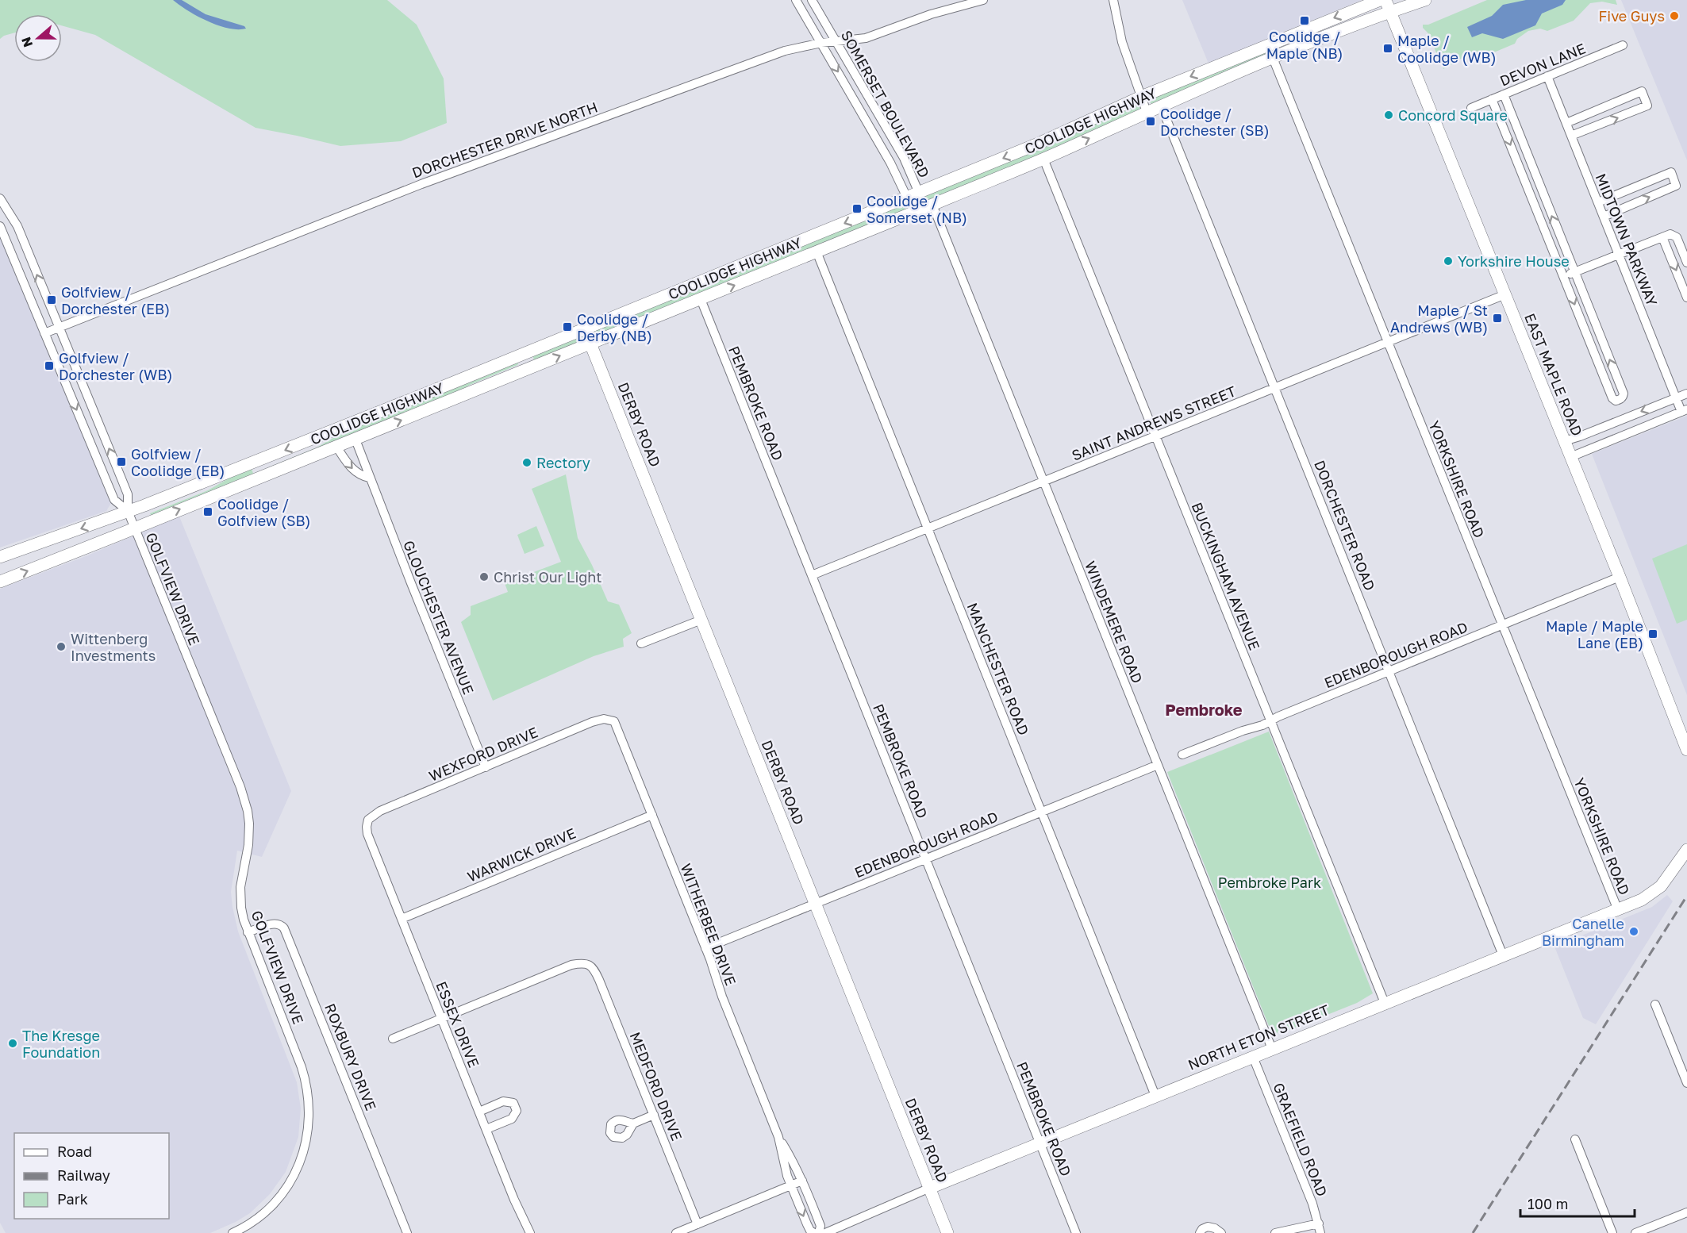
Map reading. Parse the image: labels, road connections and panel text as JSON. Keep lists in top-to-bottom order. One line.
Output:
{"streets":{"main road":["COOLIDGE HIGHWAY","EAST MAPLE ROAD","DERBY ROAD","NORTH ETON STREET"],"street":["DEVON LANE","SOMERSET BOULEVARD","DORCHESTER DRIVE NORTH","MIDTOWN PARKWAY","PEMBROKE ROAD","SAINT ANDREWS STREET","YORKSHIRE ROAD","DORCHESTER ROAD","BUCKINGHAM AVENUE","GOLFVIEW DRIVE","GLOUCHESTER AVENUE","WINDEMERE ROAD","EDENBOROUGH ROAD","MANCHESTER ROAD","WEXFORD DRIVE","WARWICK DRIVE","WITHERBEE DRIVE","ESSEX DRIVE","ROXBURY DRIVE","MEDFORD DRIVE","GRAEFIELD ROAD"]},"crossings":[["DEVON LANE","MIDTOWN PARKWAY"],["SOMERSET BOULEVARD","COOLIDGE HIGHWAY"],["SOMERSET BOULEVARD","DORCHESTER DRIVE NORTH"],["COOLIDGE HIGHWAY","EAST MAPLE ROAD"],["COOLIDGE HIGHWAY","PEMBROKE ROAD"],["COOLIDGE HIGHWAY","DERBY ROAD"],["COOLIDGE HIGHWAY","YORKSHIRE ROAD"],["COOLIDGE HIGHWAY","DORCHESTER ROAD"],["COOLIDGE HIGHWAY","BUCKINGHAM AVENUE"],["COOLIDGE HIGHWAY","GOLFVIEW DRIVE"],["COOLIDGE HIGHWAY","GLOUCHESTER AVENUE"],["COOLIDGE HIGHWAY","WINDEMERE ROAD"],["COOLIDGE HIGHWAY","MANCHESTER ROAD"],["EAST MAPLE ROAD","SAINT ANDREWS STREET"],["EAST MAPLE ROAD","EDENBOROUGH ROAD"],["PEMBROKE ROAD","SAINT ANDREWS STREET"],["PEMBROKE ROAD","EDENBOROUGH ROAD"],["PEMBROKE ROAD","NORTH ETON STREET"],["SAINT ANDREWS STREET","YORKSHIRE ROAD"],["SAINT ANDREWS STREET","DORCHESTER ROAD"],["SAINT ANDREWS STREET","BUCKINGHAM AVENUE"],["SAINT ANDREWS STREET","WINDEMERE ROAD"],["SAINT ANDREWS STREET","MANCHESTER ROAD"],["DERBY ROAD","EDENBOROUGH ROAD"],["DERBY ROAD","NORTH ETON STREET"],["YORKSHIRE ROAD","EDENBOROUGH ROAD"],["YORKSHIRE ROAD","NORTH ETON STREET"],["DORCHESTER ROAD","EDENBOROUGH ROAD"],["DORCHESTER ROAD","NORTH ETON STREET"],["BUCKINGHAM AVENUE","EDENBOROUGH ROAD"],["BUCKINGHAM AVENUE","NORTH ETON STREET"],["GOLFVIEW DRIVE","ROXBURY DRIVE"],["GLOUCHESTER AVENUE","WEXFORD DRIVE"],["WINDEMERE ROAD","EDENBOROUGH ROAD"],["WINDEMERE ROAD","NORTH ETON STREET"],["EDENBOROUGH ROAD","MANCHESTER ROAD"],["EDENBOROUGH ROAD","WITHERBEE DRIVE"],["MANCHESTER ROAD","NORTH ETON STREET"],["WEXFORD DRIVE","WITHERBEE DRIVE"],["WEXFORD DRIVE","ESSEX DRIVE"],["WARWICK DRIVE","WITHERBEE DRIVE"],["WARWICK DRIVE","ESSEX DRIVE"],["ESSEX DRIVE","MEDFORD DRIVE"],["NORTH ETON STREET","GRAEFIELD ROAD"]],"districts":["Pembroke"],"parks":["Pembroke Park"],"places":{"other":["Five Guys","Concord Square","Yorkshire House","Rectory","Christ Our Light","Wittenberg Investments","Canelle Birmingham","The Kresge Foundation"],"transit":["Coolidge / Maple (NB)","Maple / Coolidge (WB)","Coolidge / Dorchester (SB)","Coolidge / Somerset (NB)","Golfview / Dorchester (EB)","Maple / St Andrews (WB)","Coolidge / Derby (NB)","Golfview / Dorchester (WB)","Golfview / Coolidge (EB)","Coolidge / Golfview (SB)","Maple / Maple Lane (EB)"]},"legend":["Road","Railway","Park"],"scale_bar":"100 m","north":"left"}
